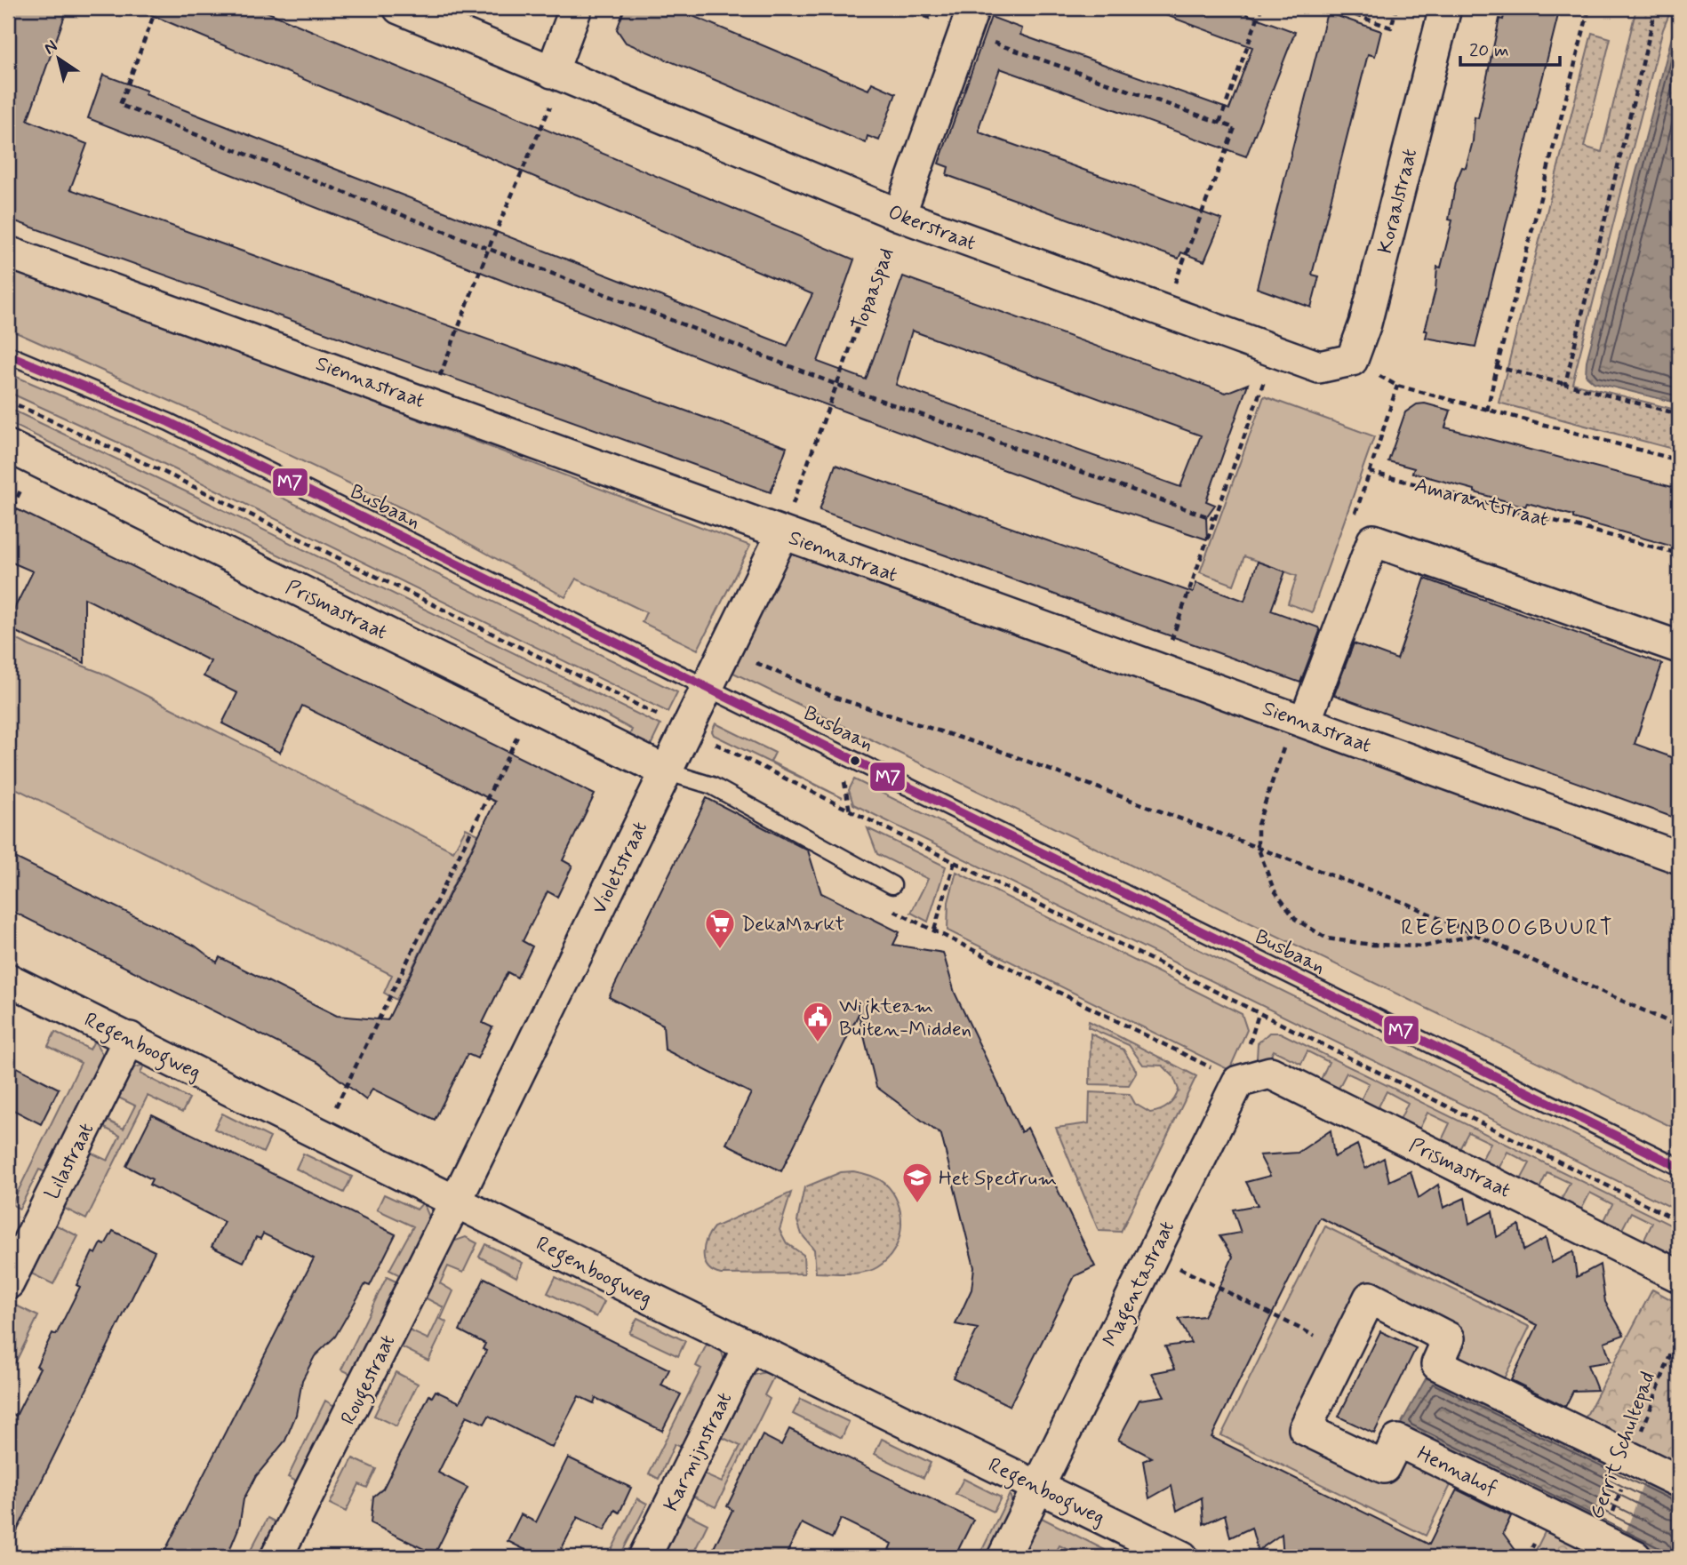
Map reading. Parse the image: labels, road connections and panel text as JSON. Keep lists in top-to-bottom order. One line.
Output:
{"streets":{"street":["Koraalstraat","Okerstraat","Siennastraat","Prismastraat","Violetstraat","Regenboogweg","Lilastraat","Magentastraat","Rougestraat","Karmijnstraat","Hennahof"],"lane":["Busbaan"],"path":["Topaaspad","Amarantstraat","Gerrit Schultepad"]},"crossings":[["Koraalstraat","Okerstraat"],["Okerstraat","Topaaspad"],["Topaaspad","Siennastraat"],["Topaaspad","Violetstraat"],["Siennastraat","Violetstraat"],["Busbaan","Violetstraat"],["Prismastraat","Violetstraat"],["Prismastraat","Magentastraat"],["Violetstraat","Regenboogweg"],["Violetstraat","Rougestraat"],["Regenboogweg","Lilastraat"],["Regenboogweg","Magentastraat"],["Regenboogweg","Rougestraat"],["Regenboogweg","Karmijnstraat"],["Gerrit Schultepad","Hennahof"]],"districts":["REGENBOOGBUURT"],"places":{"supermarket":["DekaMarkt"],"public building":["Wijkteam Buiten-Midden"],"school or university":["Het Spectrum"]},"lines":["transit line M7"],"scale_bar":"20 m","north":"top left"}
